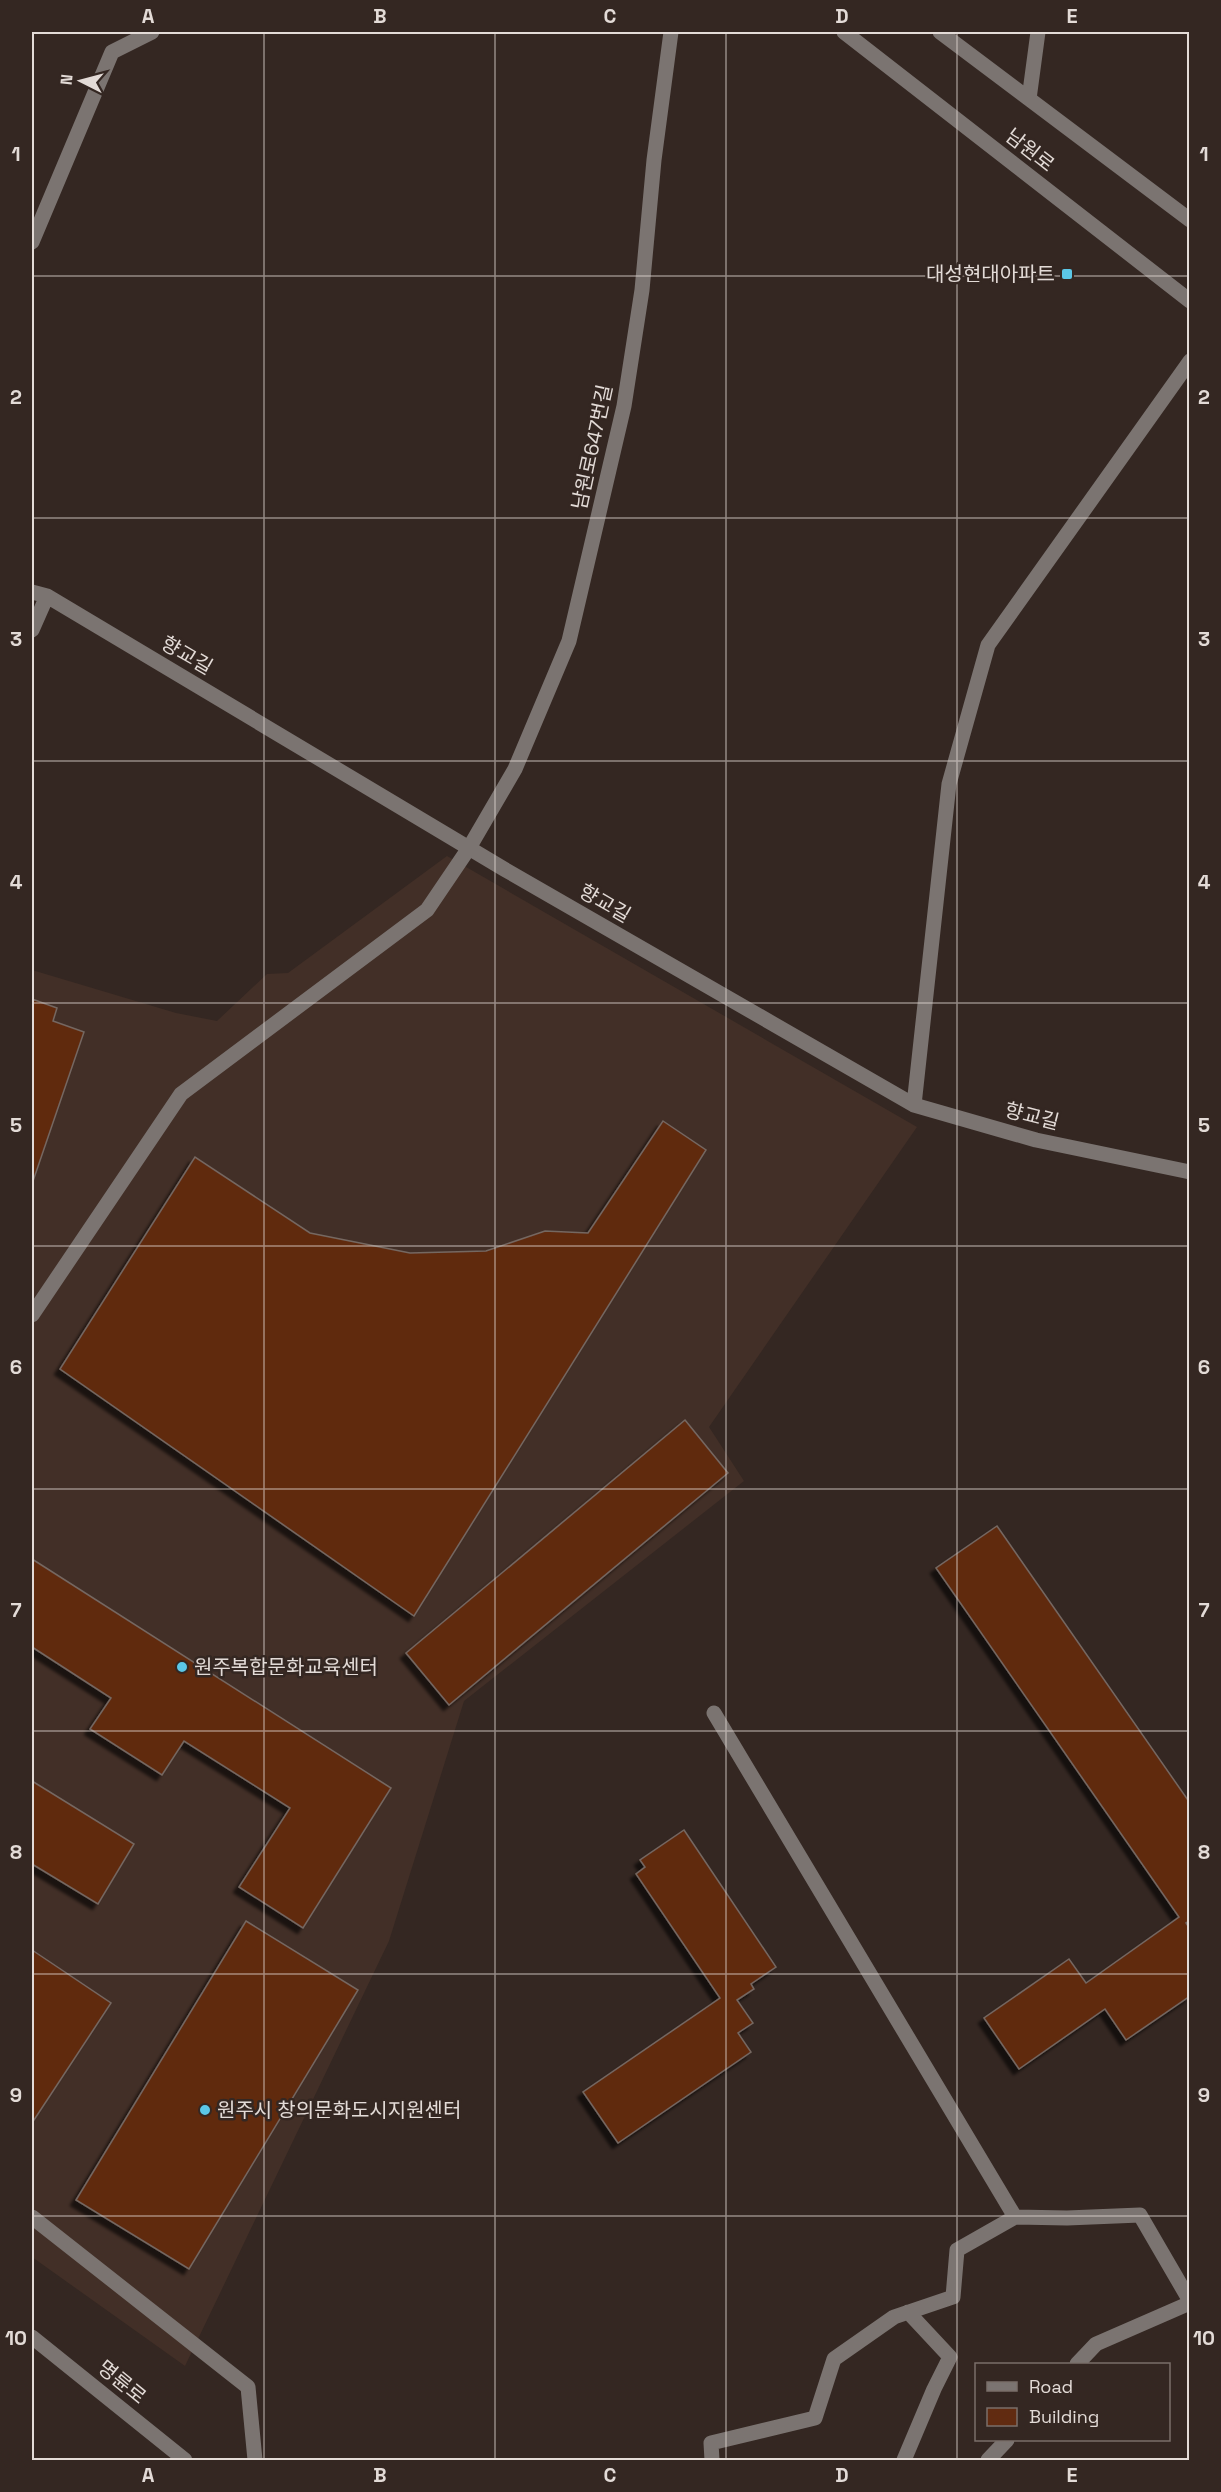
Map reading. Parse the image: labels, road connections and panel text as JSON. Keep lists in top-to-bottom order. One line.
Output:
{"streets":{"street":["남원로","남원로647번길","향교길","명륜로"]},"crossings":[["남원로647번길","향교길"]],"places":{"transit":["대성현대아파트"],"other":["원주복합문화교육센터","원주시 창의문화도시지원센터"]},"legend":["Road","Building"],"north":"left","grid":{"columns":["A","B","C","D","E"],"rows":["1","2","3","4","5","6","7","8","9","10"]}}
